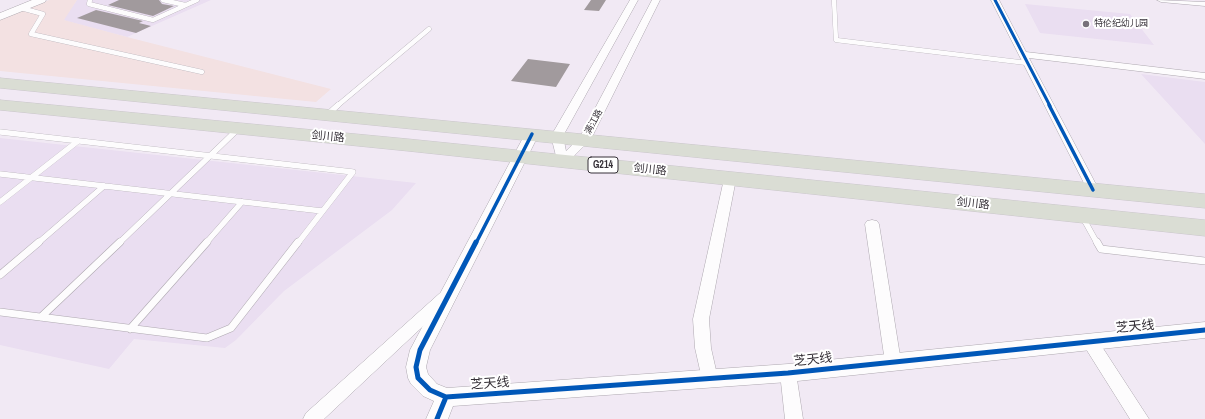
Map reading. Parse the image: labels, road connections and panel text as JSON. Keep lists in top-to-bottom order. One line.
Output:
{"streets":{"highway":["剑川路","G214"],"street":["满江路","芝天线"]},"crossings":[["满江路","剑川路"]],"places":["特伦纪幼儿园"]}
